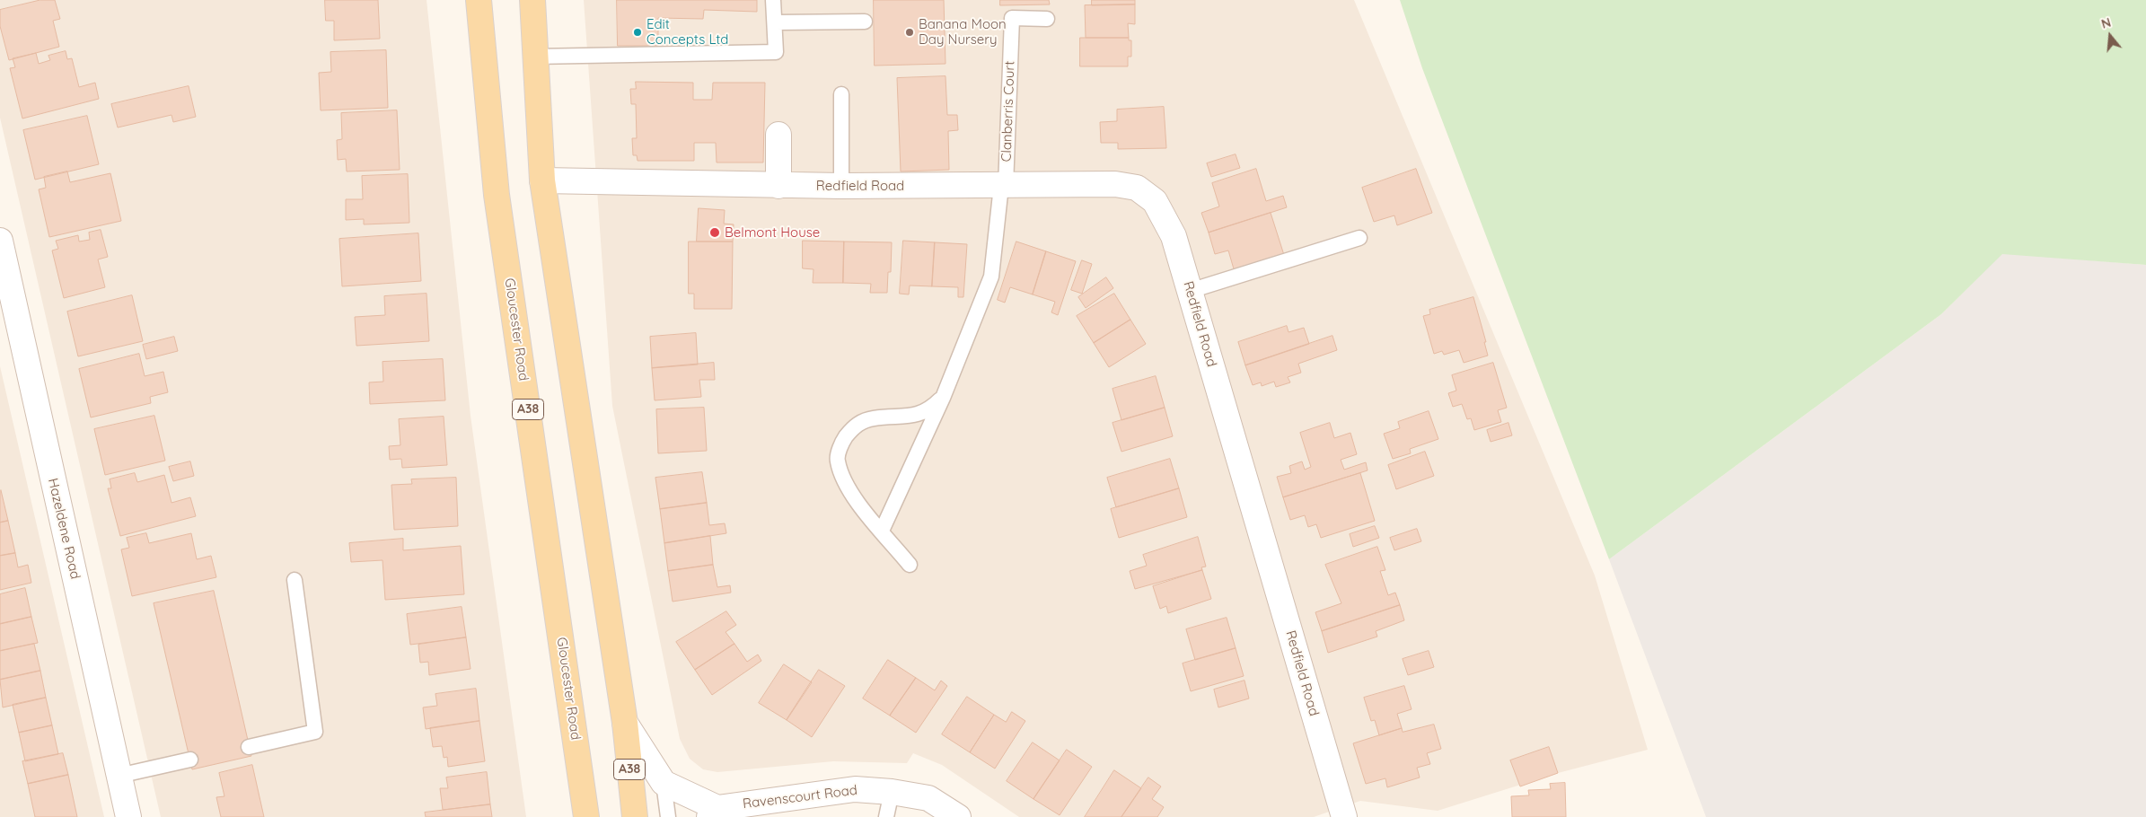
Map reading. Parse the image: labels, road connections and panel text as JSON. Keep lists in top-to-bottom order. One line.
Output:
{"streets":{"main road":["Gloucester Road","A38"],"street":["Redfield Road","Hazeldene Road","Ravenscourt Road"],"lane":["Clanberris Court"]},"crossings":[["Clanberris Court","Redfield Road"],["Redfield Road","A38"]],"places":["Edit Concepts Ltd","Banana Moon Day Nursery","Belmont House"],"north":"top"}
